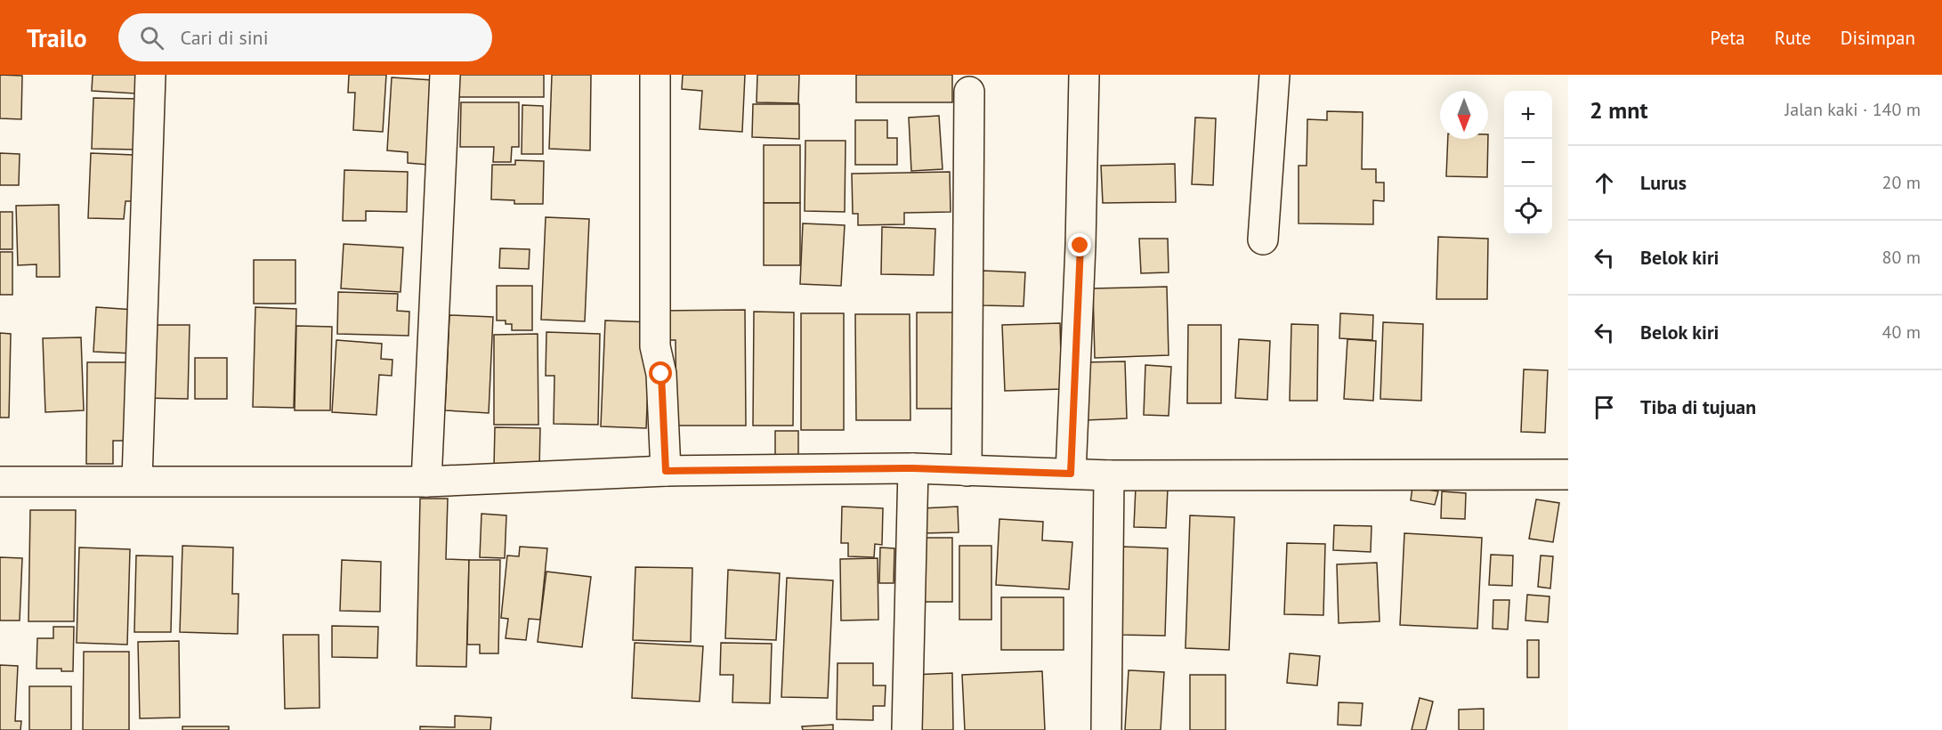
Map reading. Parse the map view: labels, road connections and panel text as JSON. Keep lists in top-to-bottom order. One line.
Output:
{"north":"bottom","page":{"header":"Trailo","search":"Cari di sini","nav":["Peta","Rute","Disimpan"],"heading":["2 mnt","Jalan kaki · 140 m"],"map_buttons":["+","−"],"list":[["Lurus","20 m"],["Belok kiri","80 m"],["Belok kiri","40 m"],"Tiba di tujuan"]}}
